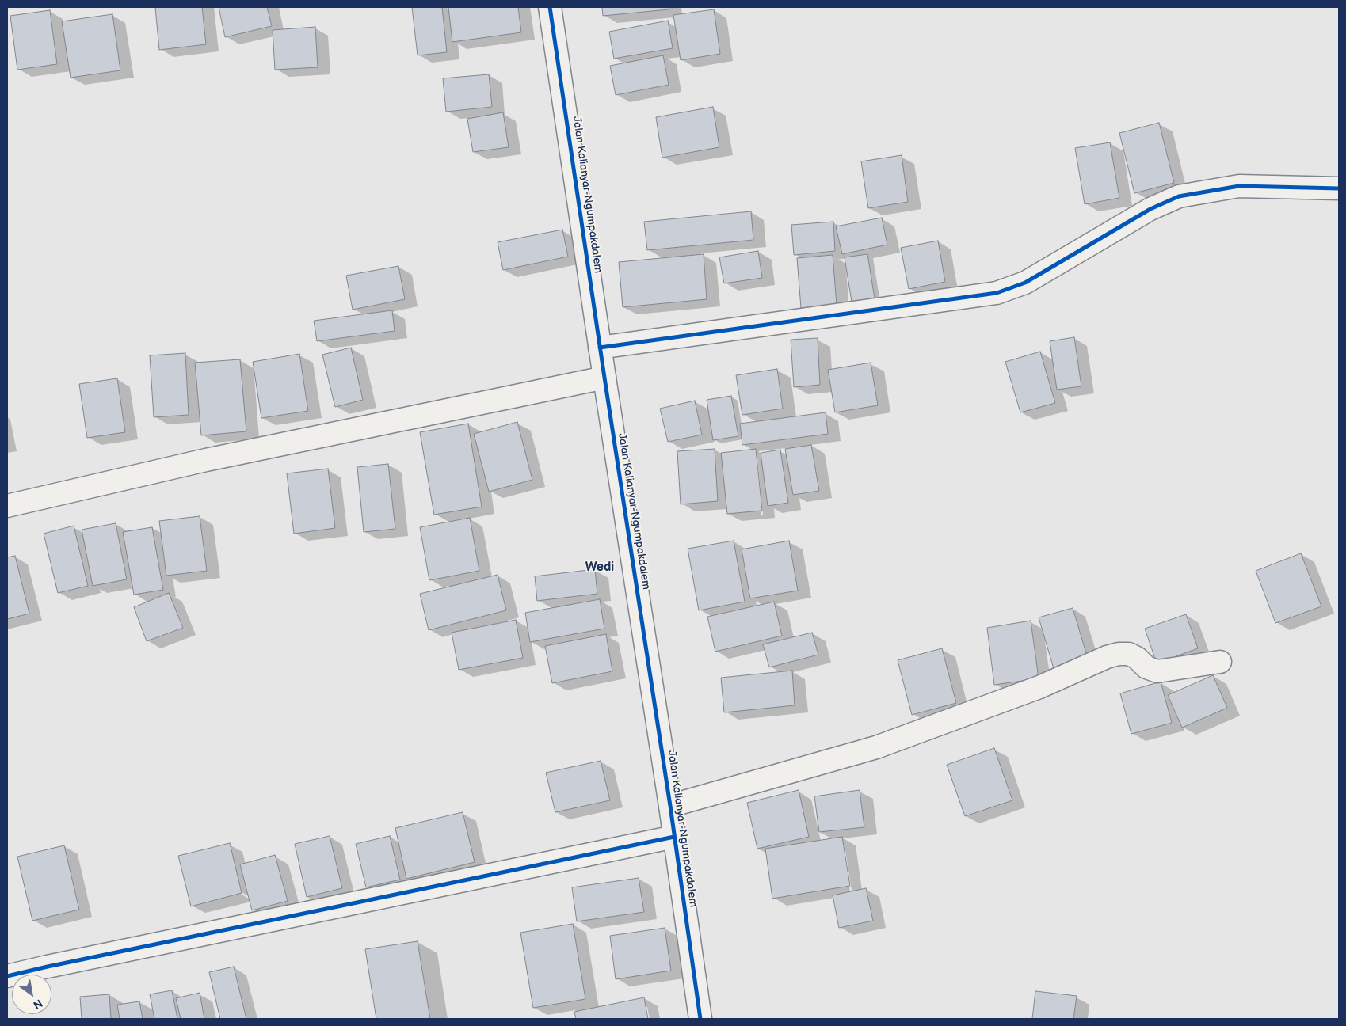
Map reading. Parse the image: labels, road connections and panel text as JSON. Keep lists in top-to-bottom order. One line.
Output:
{"streets":{"street":["Jalan Kalianyar-Ngumpakdalem"]},"districts":["Wedi"],"north":"bottom right"}
